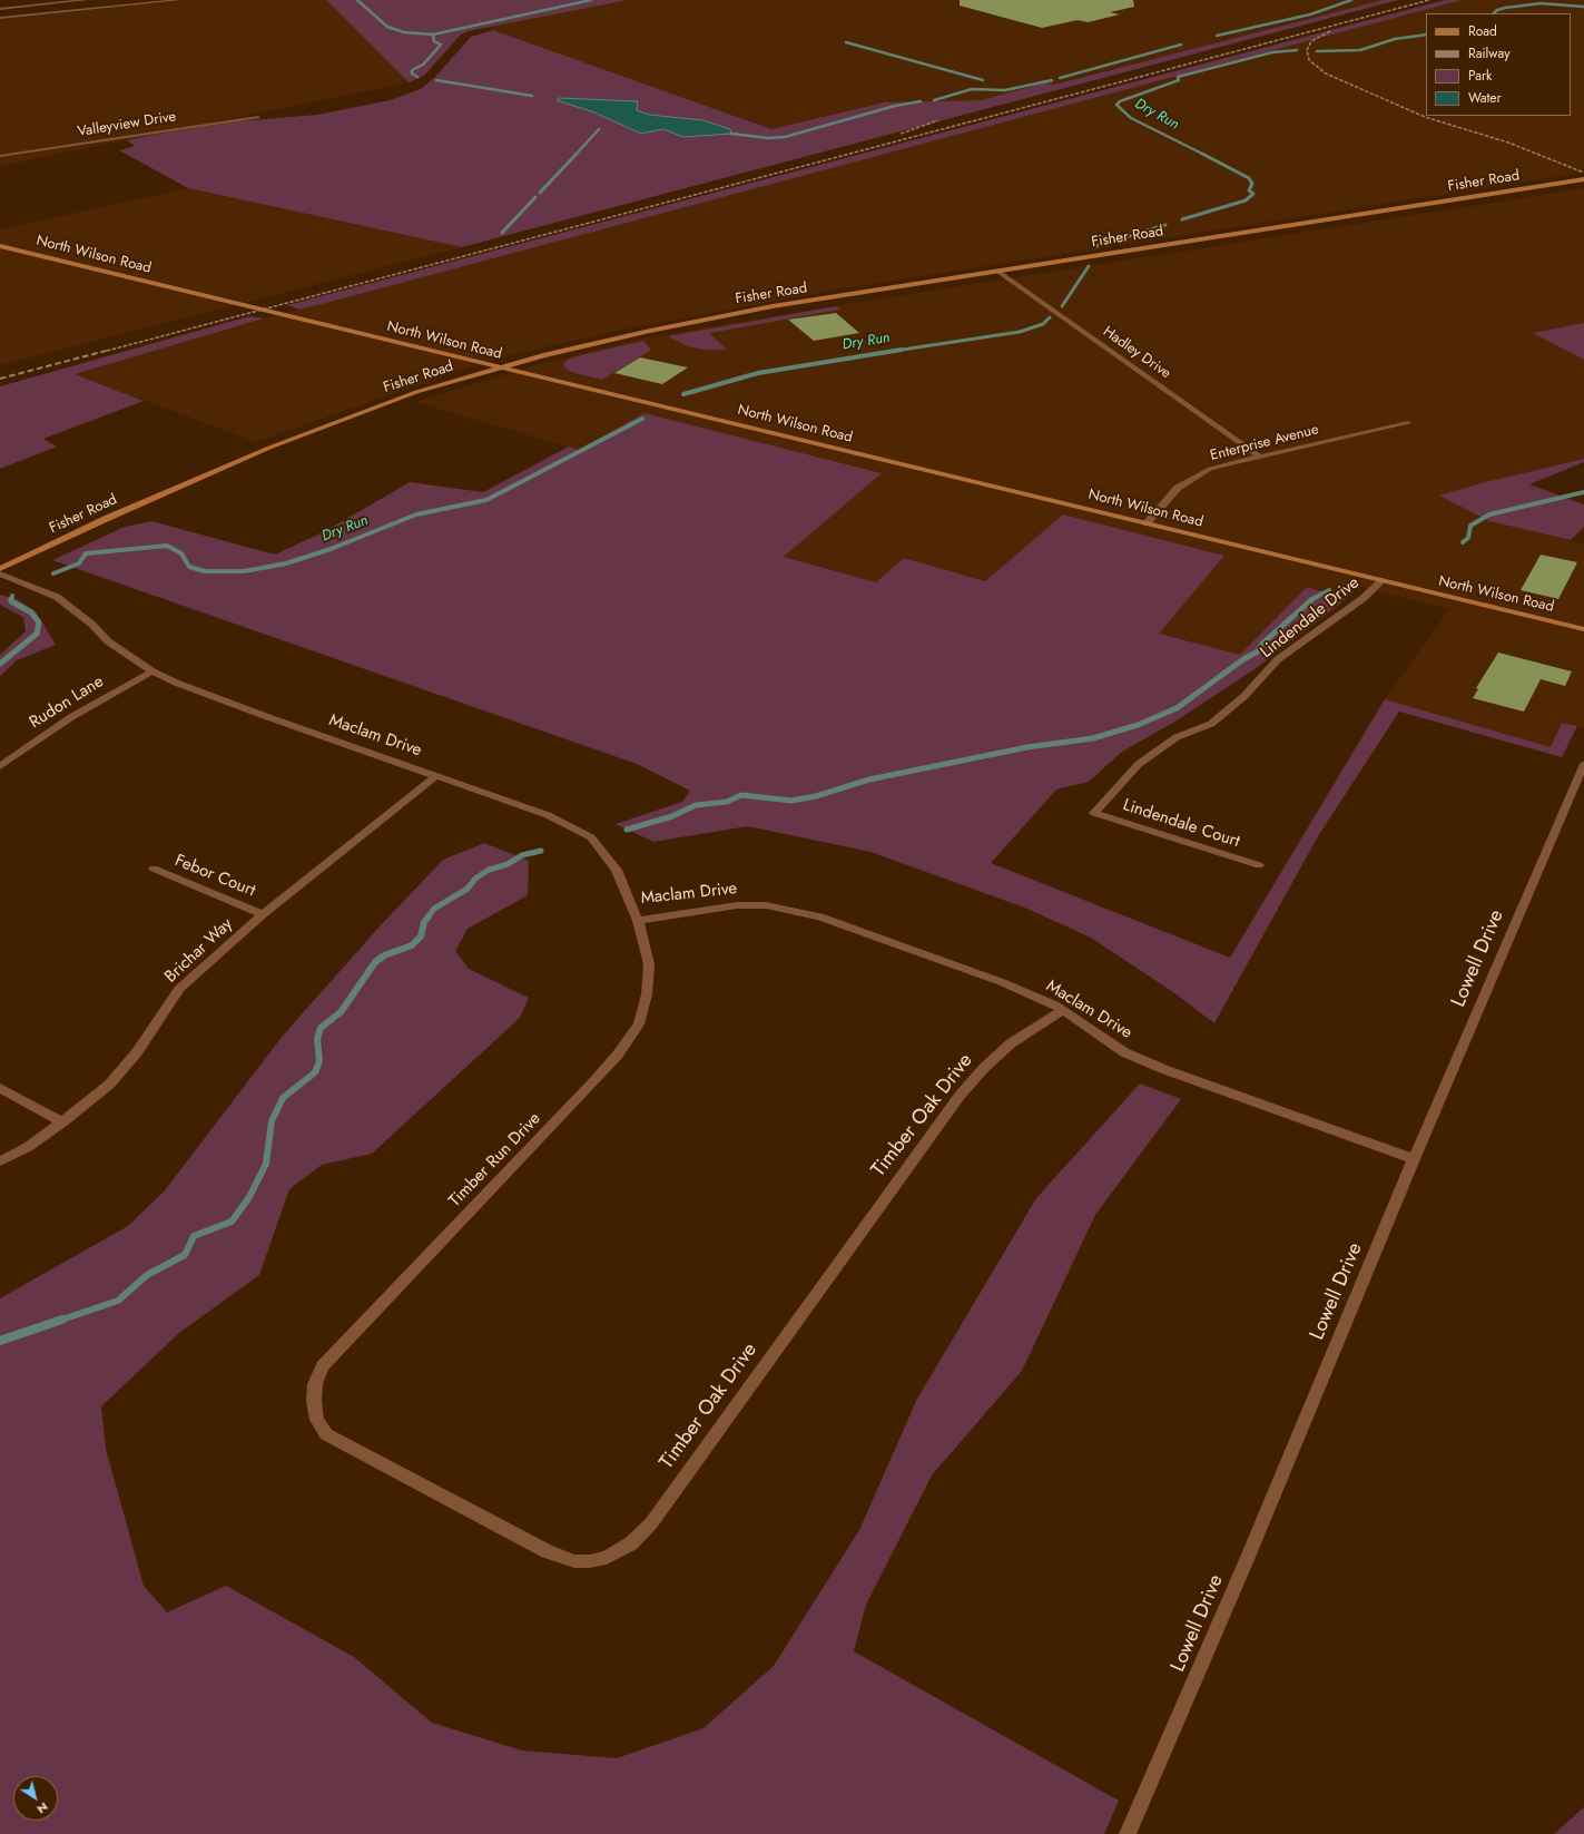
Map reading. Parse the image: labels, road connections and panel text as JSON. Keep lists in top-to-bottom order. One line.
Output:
{"streets":{"main road":["Fisher Road","North Wilson Road"],"street":["Valleyview Drive","Hadley Drive","Enterprise Avenue","Lindendale Drive","Rudon Lane","Maclam Drive","Lindendale Court","Febor Court","Brichar Way","Lowell Drive","Timber Oak Drive","Timber Run Drive"]},"crossings":[["Fisher Road","North Wilson Road"],["Fisher Road","Hadley Drive"],["North Wilson Road","Enterprise Avenue"],["North Wilson Road","Lindendale Drive"],["Hadley Drive","Enterprise Avenue"],["Lindendale Drive","Lindendale Court"],["Rudon Lane","Maclam Drive"],["Maclam Drive","Brichar Way"],["Maclam Drive","Lowell Drive"],["Maclam Drive","Timber Oak Drive"],["Maclam Drive","Timber Run Drive"],["Febor Court","Brichar Way"],["Timber Oak Drive","Timber Run Drive"]],"water":["Dry Run"],"legend":["Road","Railway","Park","Water"],"north":"bottom right"}
